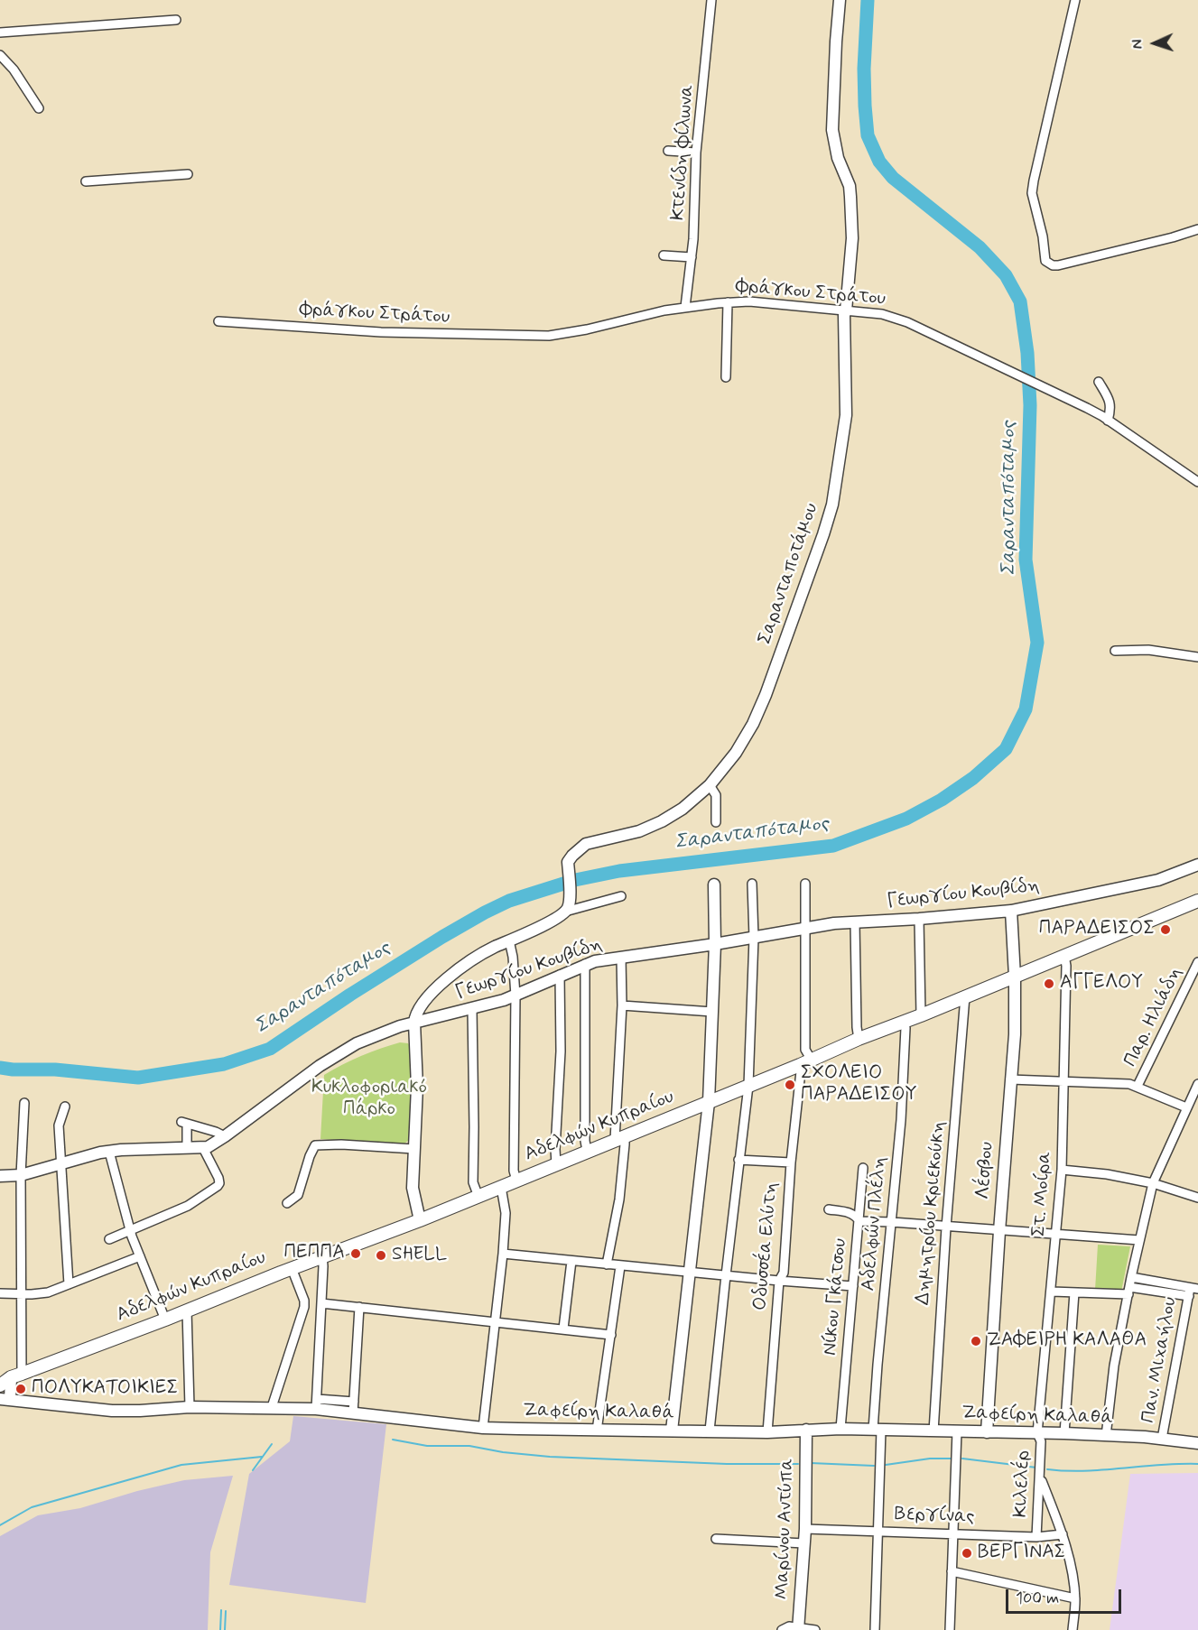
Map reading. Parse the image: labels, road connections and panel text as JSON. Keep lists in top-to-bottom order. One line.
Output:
{"streets":{"main road":["Αδελφών Κυπραίου"],"street":["Κτενίδη Φίλωνα","Φράγκου Στράτου","Σαρανταποτάμου","Γεωργίου Κουβίδη","Παρ. Ηλιάδη","Λέσβου","Στ. Μοίρα","Δημητρίου Κριεκούκη","Αδελφών Πλέλη","Οδυσσέα Ελύτη","Νίκου Γκάτσου","Παν. Μιχαήλου","Ζαφείρη Καλαθά","Κιλελέρ","Βεργίνας","Μαρίνου Αντύπα"]},"crossings":[["Κτενίδη Φίλωνα","Φράγκου Στράτου"],["Φράγκου Στράτου","Σαρανταποτάμου"],["Γεωργίου Κουβίδη","Λέσβου"],["Γεωργίου Κουβίδη","Οδυσσέα Ελύτη"],["Αδελφών Κυπραίου","Λέσβου"],["Αδελφών Κυπραίου","Στ. Μοίρα"],["Αδελφών Κυπραίου","Δημητρίου Κριεκούκη"],["Αδελφών Κυπραίου","Αδελφών Πλέλη"],["Αδελφών Κυπραίου","Οδυσσέα Ελύτη"],["Λέσβου","Ζαφείρη Καλαθά"],["Στ. Μοίρα","Ζαφείρη Καλαθά"],["Στ. Μοίρα","Κιλελέρ"],["Δημητρίου Κριεκούκη","Ζαφείρη Καλαθά"],["Αδελφών Πλέλη","Ζαφείρη Καλαθά"],["Αδελφών Πλέλη","Βεργίνας"],["Οδυσσέα Ελύτη","Ζαφείρη Καλαθά"],["Νίκου Γκάτσου","Ζαφείρη Καλαθά"],["Παν. Μιχαήλου","Ζαφείρη Καλαθά"],["Ζαφείρη Καλαθά","Κιλελέρ"],["Ζαφείρη Καλαθά","Μαρίνου Αντύπα"],["Κιλελέρ","Βεργίνας"],["Βεργίνας","Μαρίνου Αντύπα"]],"water":["Σαρανταπόταμος"],"parks":["Κυκλοφοριακό Πάρκο"],"places":["ΠΑΡΑΔΕΙΣΟΣ","ΑΓΓΕΛΟΥ","ΣΧΟΛΕΙΟ ΠΑΡΑΔΕΙΣΟΥ","ΠΕΠΠΑ","SHELL","ΖΑΦΕΙΡΗ ΚΑΛΑΘΑ","ΠΟΛΥΚΑΤΟΙΚΙΕΣ","ΒΕΡΓΙΝΑΣ"],"scale_bar":"100 m","north":"left"}
